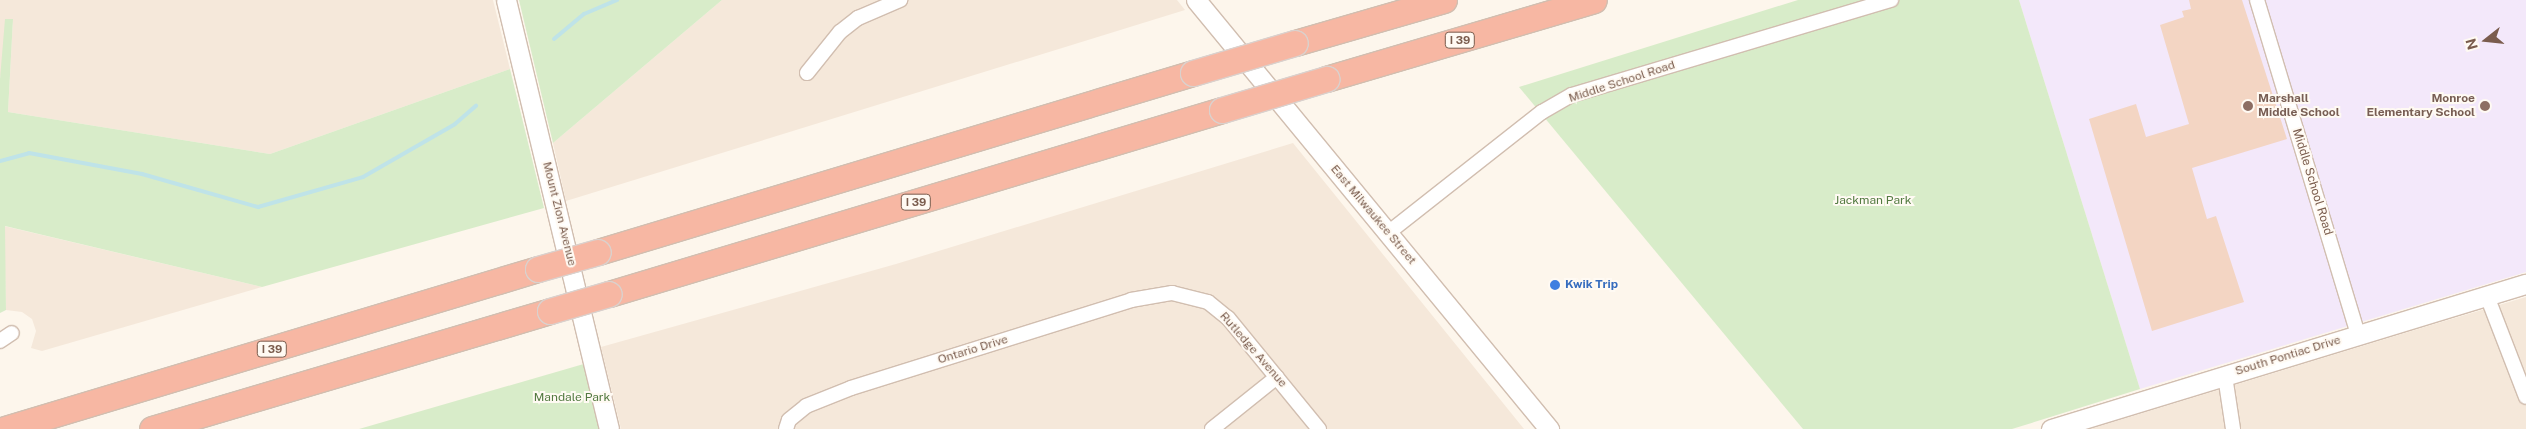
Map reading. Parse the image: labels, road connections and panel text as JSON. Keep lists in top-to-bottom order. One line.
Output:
{"streets":{"highway":["I 39"],"main road":["Mount Zion Avenue","East Milwaukee Street","South Pontiac Drive"],"street":["Middle School Road","Ontario Drive","Rutledge Avenue"]},"crossings":[["Middle School Road","East Milwaukee Street"],["Middle School Road","South Pontiac Drive"],["Ontario Drive","Rutledge Avenue"]],"parks":["Jackman Park","Mandale Park"],"places":["Marshall Middle School","Monroe Elementary School","Kwik Trip"],"north":"left"}
